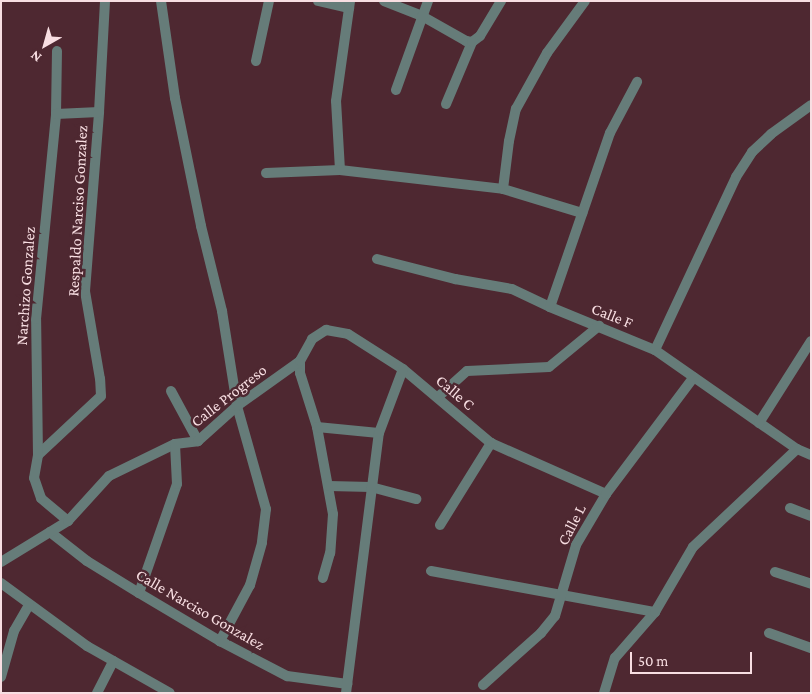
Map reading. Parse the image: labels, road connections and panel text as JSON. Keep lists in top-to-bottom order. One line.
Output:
{"streets":{"street":["Respaldo Narciso Gonzalez","Narchizo Gonzalez","Calle F","Calle C","Calle Progreso","Calle L","Calle Narciso Gonzalez"]},"crossings":[["Respaldo Narciso Gonzalez","Narchizo Gonzalez"],["Narchizo Gonzalez","Calle Progreso"],["Calle F","Calle L"],["Calle C","Calle Progreso"],["Calle C","Calle L"],["Calle Progreso","Calle Narciso Gonzalez"]],"scale_bar":"50 m","north":"bottom left"}
